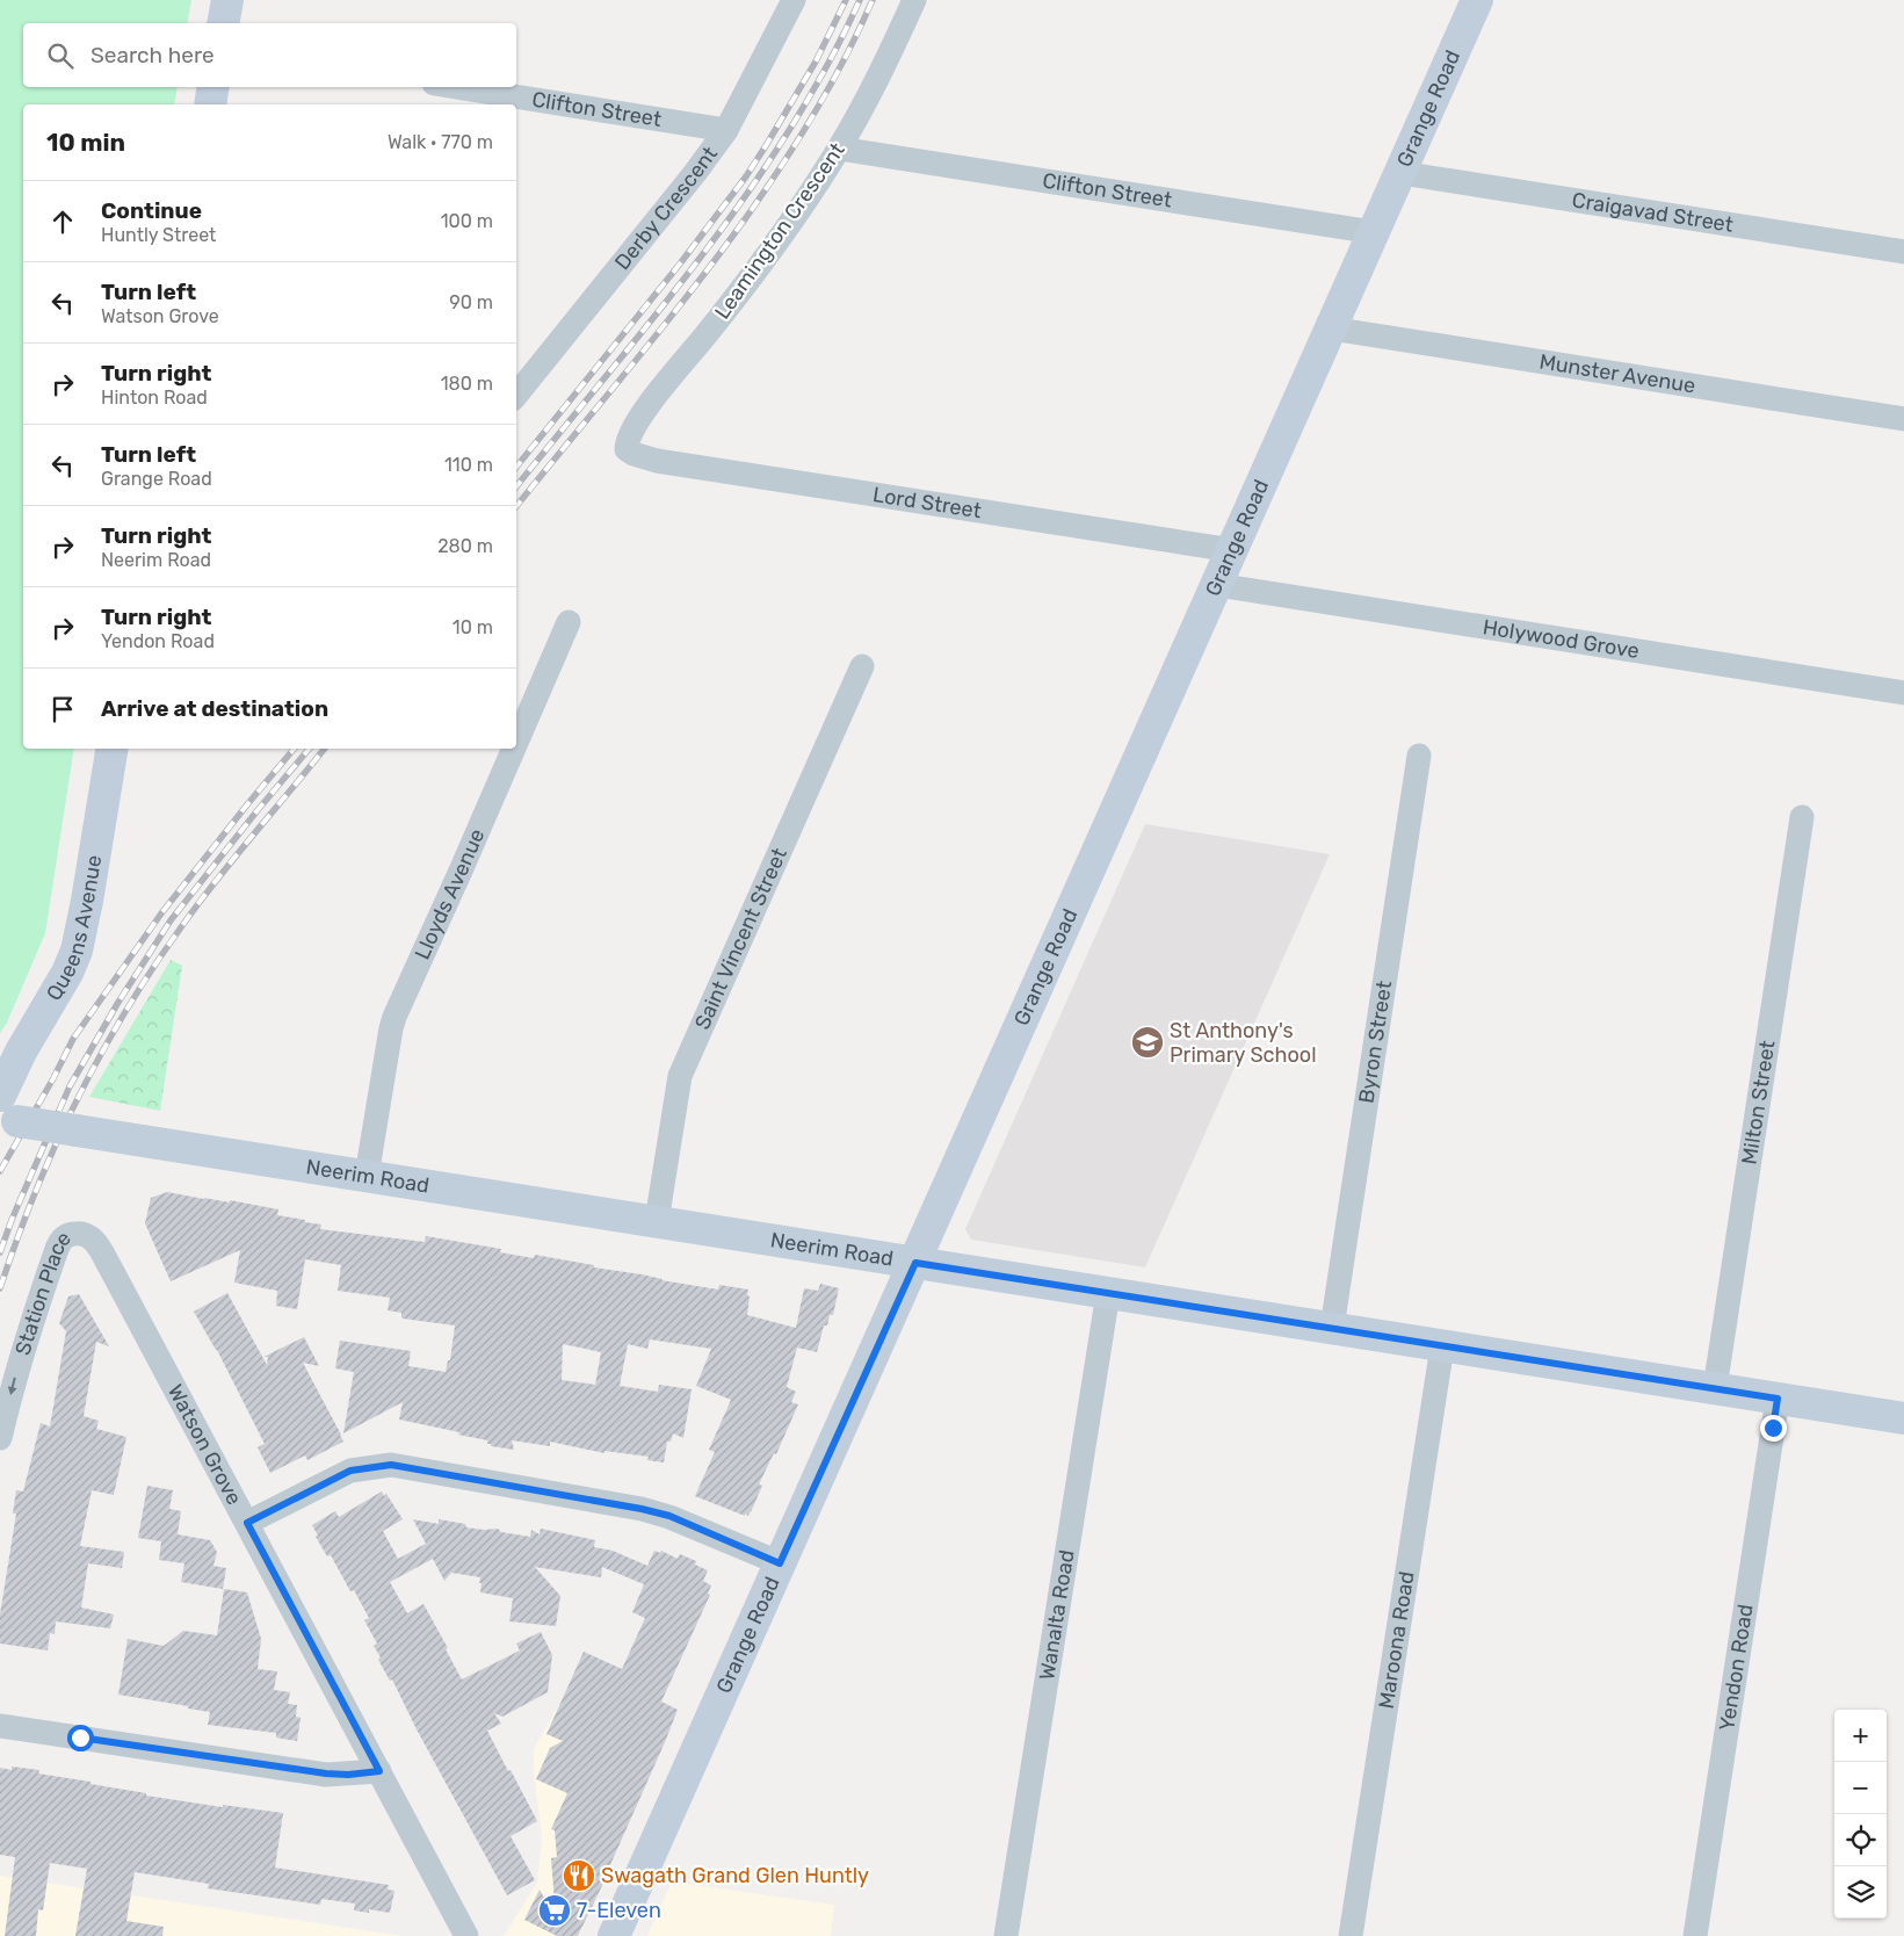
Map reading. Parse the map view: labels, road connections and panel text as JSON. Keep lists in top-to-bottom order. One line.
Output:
{"streets":{"main road":["Grange Road","Queens Avenue","Neerim Road"],"street":["Clifton Street","Derby Crescent","Craigavad Street","Leamington Crescent","Munster Avenue","Lord Street","Holywood Grove","Lloyds Avenue","Saint Vincent Street","Byron Street","Milton Street","Station Place","Watson Grove","Wanalta Road","Maroona Road","Yendon Road"]},"crossings":[["Grange Road","Clifton Street"],["Grange Road","Craigavad Street"],["Grange Road","Munster Avenue"],["Grange Road","Lord Street"],["Grange Road","Holywood Grove"],["Grange Road","Neerim Road"],["Clifton Street","Derby Crescent"],["Clifton Street","Leamington Crescent"],["Leamington Crescent","Lord Street"],["Lloyds Avenue","Neerim Road"],["Queens Avenue","Neerim Road"],["Saint Vincent Street","Neerim Road"],["Byron Street","Neerim Road"],["Milton Street","Neerim Road"],["Neerim Road","Wanalta Road"],["Neerim Road","Maroona Road"],["Neerim Road","Yendon Road"],["Station Place","Watson Grove"]],"one_way":["Station Place"],"places":{"school or university":["St Anthony's Primary School"],"restaurant":["Swagath Grand Glen Huntly"],"supermarket":["7-Eleven"]},"page":{"search":"Search here","heading":["10 min","Walk · 770 m"],"list":[["Continue","Huntly Street","100 m"],["Turn left","Watson Grove","90 m"],["Turn right","Hinton Road","180 m"],["Turn left","Grange Road","110 m"],["Turn right","Neerim Road","280 m"],["Turn right","Yendon Road","10 m"],"Arrive at destination"],"map_buttons":["+","−"]}}
